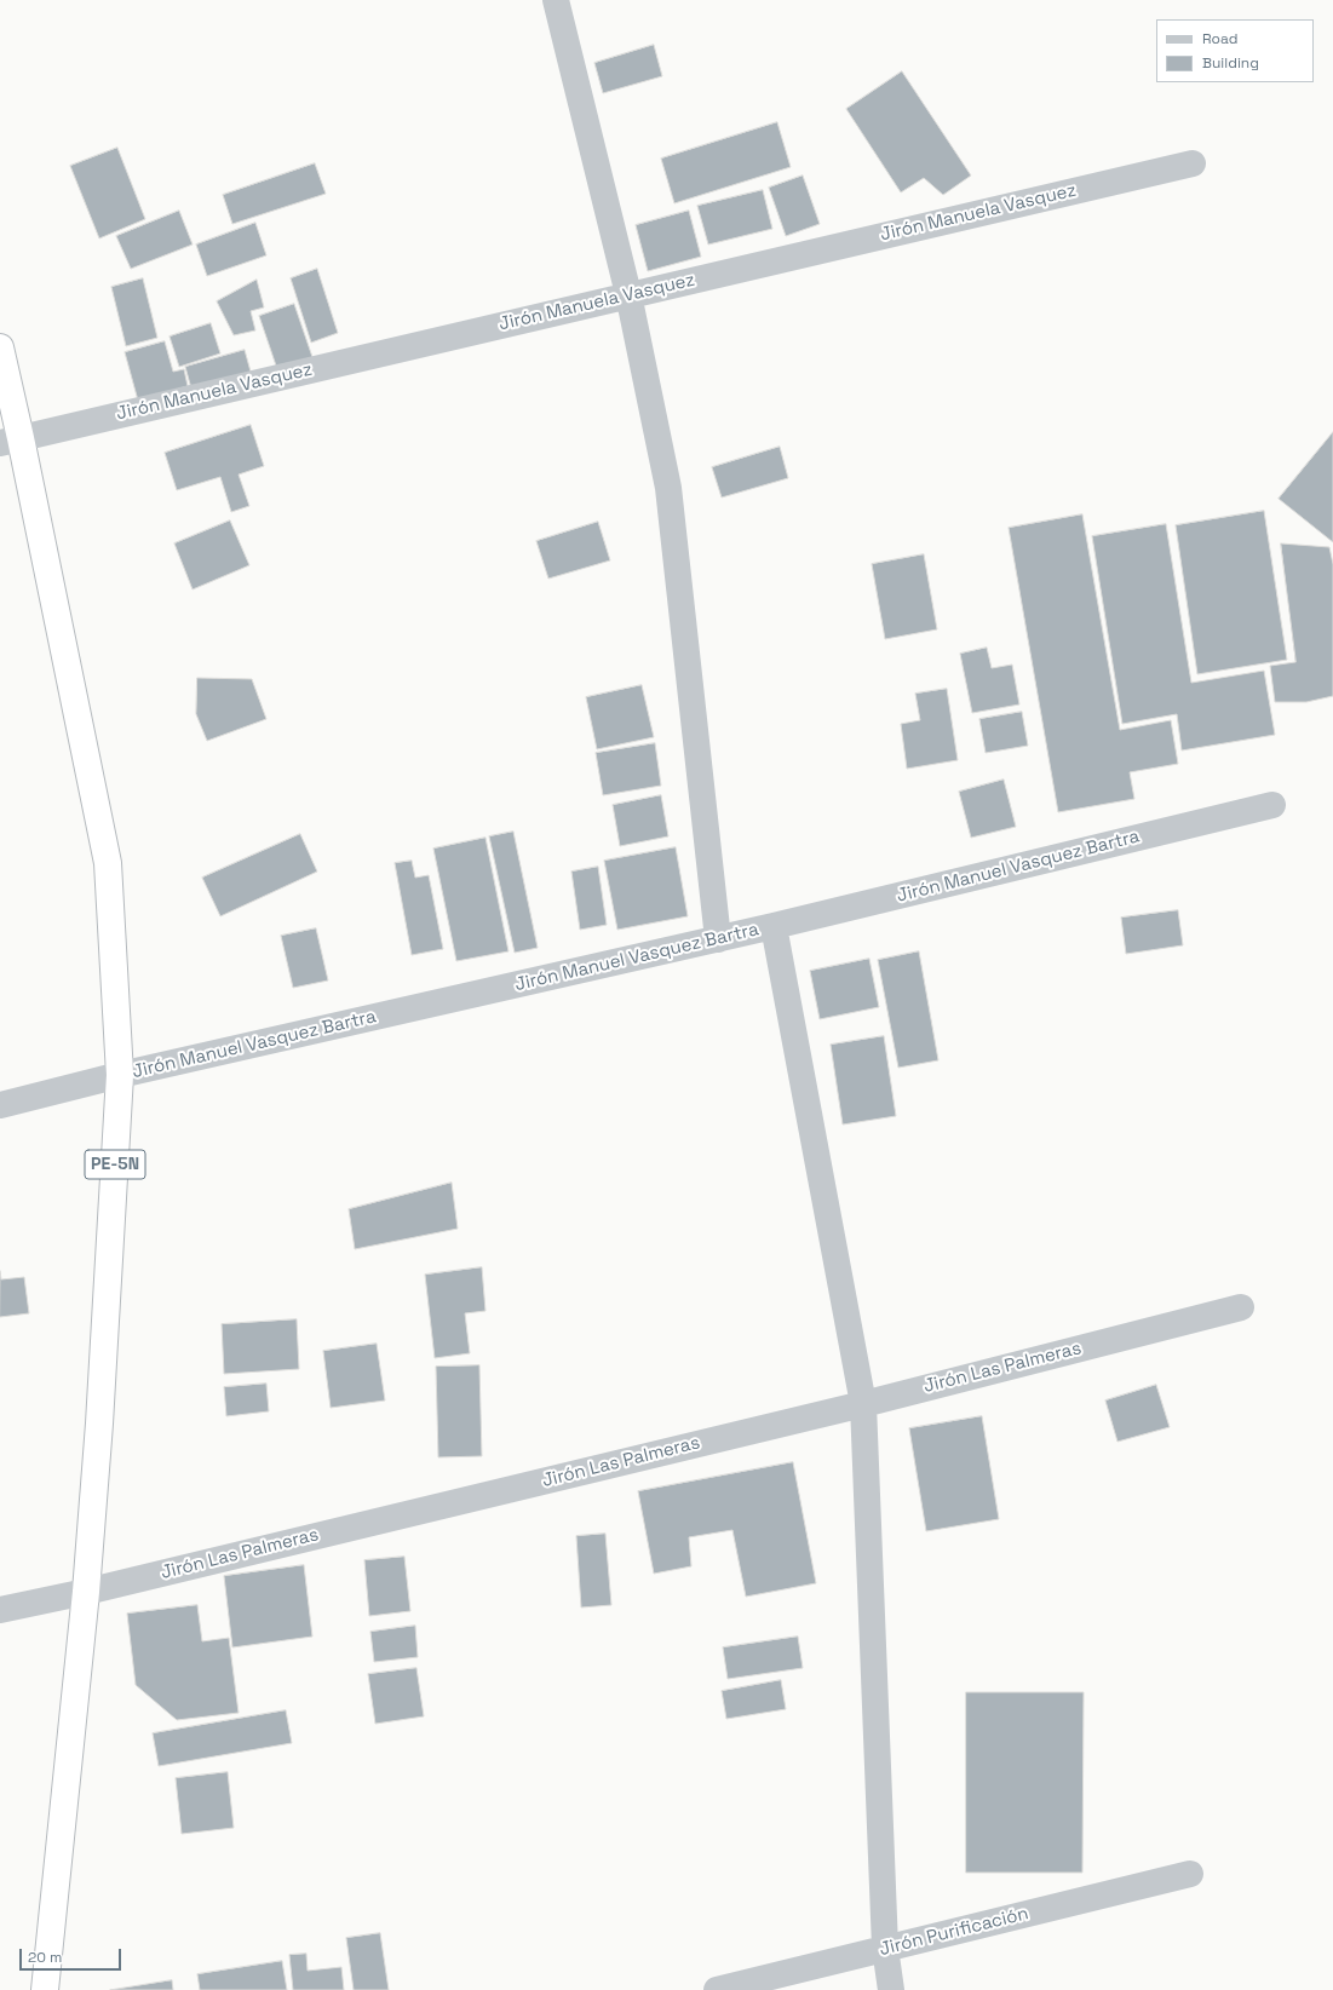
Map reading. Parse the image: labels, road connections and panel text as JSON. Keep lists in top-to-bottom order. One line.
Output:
{"streets":{"highway":["PE-5N"],"street":["Jirón Manuela Vasquez","Jirón Manuel Vasquez Bartra","Jirón Las Palmeras","Jirón Purificación"]},"crossings":[["Jirón Manuela Vasquez","PE-5N"],["Jirón Manuel Vasquez Bartra","PE-5N"],["PE-5N","Jirón Las Palmeras"]],"legend":["Road","Building"],"scale_bar":"20 m"}
